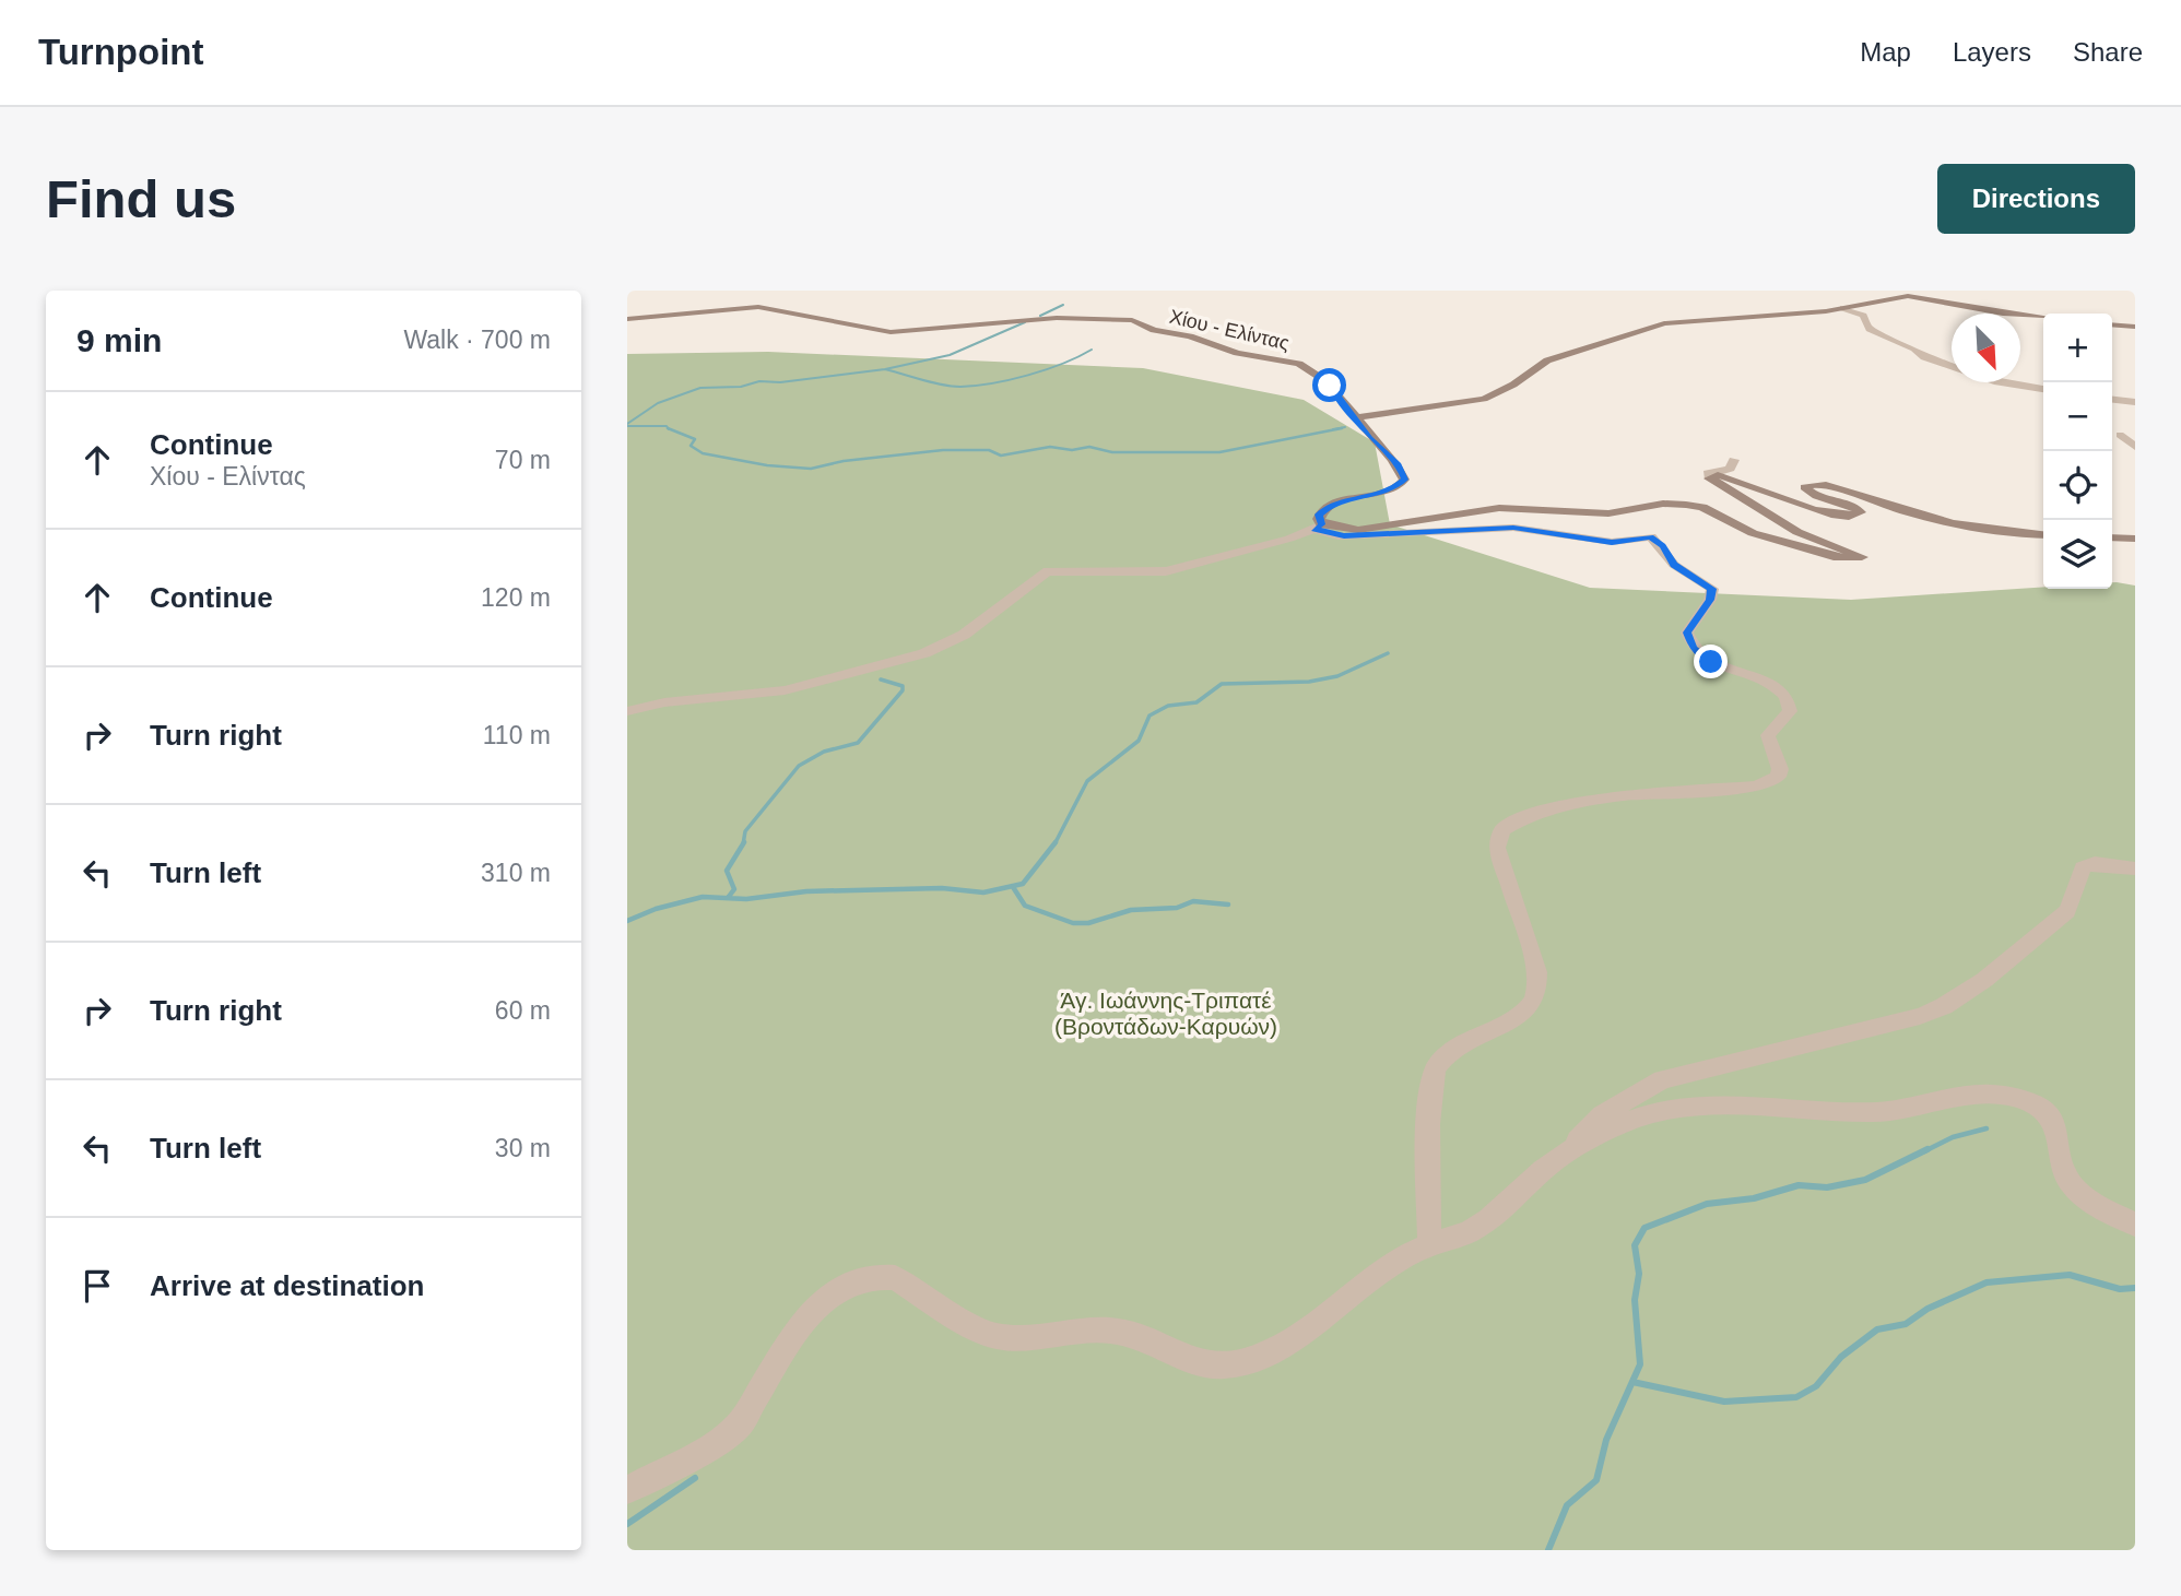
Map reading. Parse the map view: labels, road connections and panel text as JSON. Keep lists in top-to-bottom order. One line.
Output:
{"streets":{"main road":["Χίου - Ελίντας"]},"parks":["Άγ. Ιωάννης-Τριπατέ (Βροντάδων-Καρυών)"],"north":"bottom right","page":{"header":"Turnpoint","nav":["Map","Layers","Share"],"buttons":"Directions","title":"Find us","heading":["9 min","Walk · 700 m"],"map_buttons":["+","−"],"list":[["Continue","Χίου - Ελίντας","70 m"],["Continue","120 m"],["Turn right","110 m"],["Turn left","310 m"],["Turn right","60 m"],["Turn left","30 m"],"Arrive at destination"]}}
